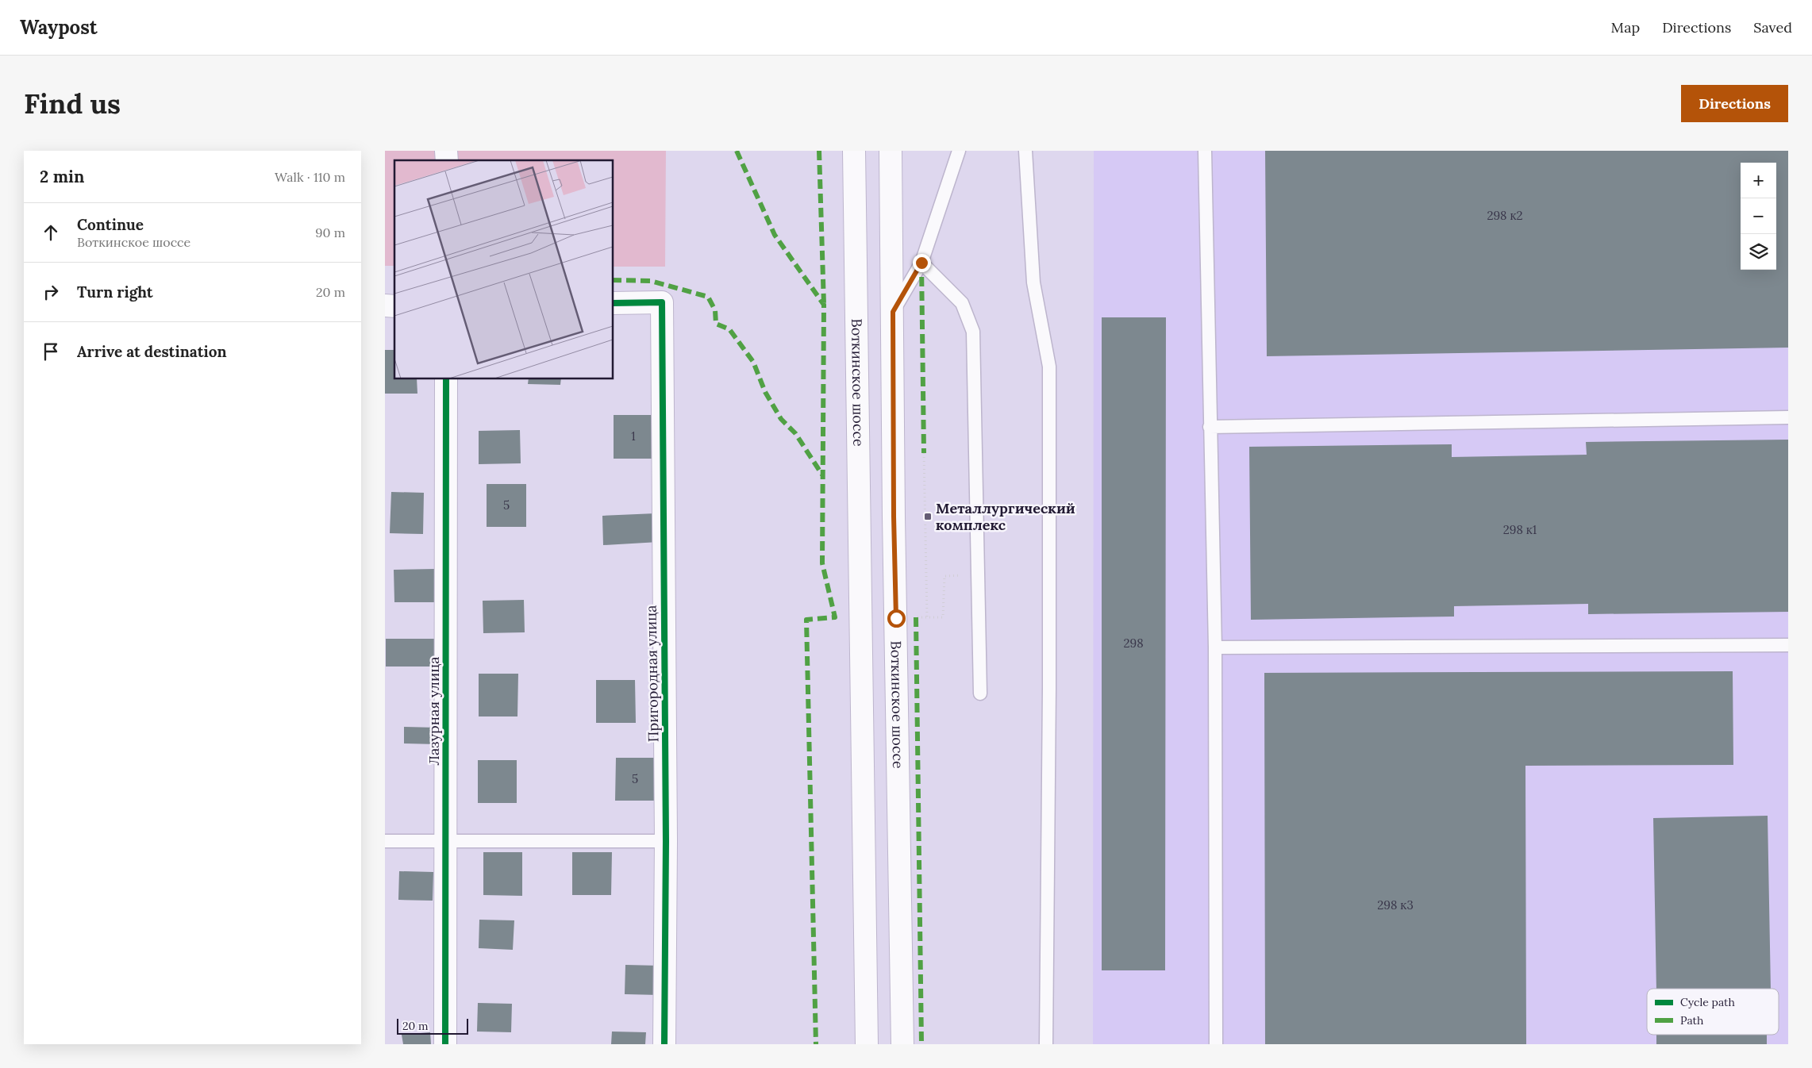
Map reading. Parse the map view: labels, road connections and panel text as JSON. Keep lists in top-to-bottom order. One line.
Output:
{"streets":{"main road":["Воткинское шоссе","Пригородная улица","Лазурная улица"]},"places":{"transit":["Металлургический комплекс"]},"house_numbers":["298 к2","1","5","298 к1","298","5","298 к3"],"legend":["Cycle path","Path"],"scale_bar":"20 m","page":{"header":"Waypost","nav":["Map","Directions","Saved"],"buttons":"Directions","title":"Find us","heading":["2 min","Walk · 110 m"],"map_buttons":["+","−"],"list":[["Continue","Воткинское шоссе","90 m"],["Turn right","20 m"],"Arrive at destination"],"scale":"20 m"}}
